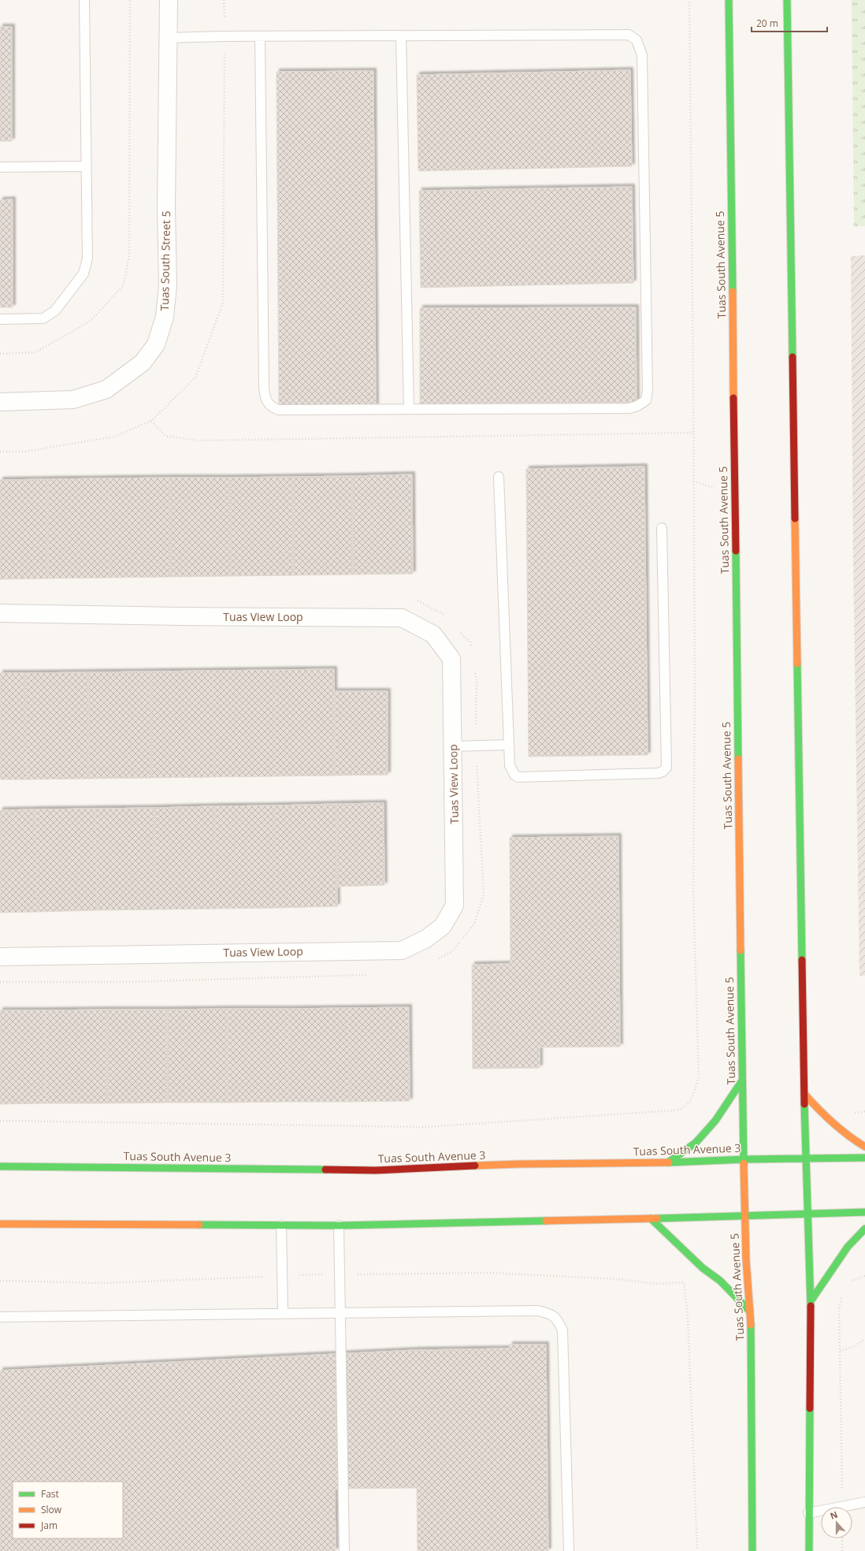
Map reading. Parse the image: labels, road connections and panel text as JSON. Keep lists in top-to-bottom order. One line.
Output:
{"streets":{"main road":["Tuas South Avenue 5","Tuas South Avenue 3"],"street":["Tuas South Street 5","Tuas View Loop"]},"crossings":[["Tuas South Avenue 5","Tuas South Avenue 3"]],"legend":["Fast","Slow","Jam"],"scale_bar":"20 m","north":"top"}
